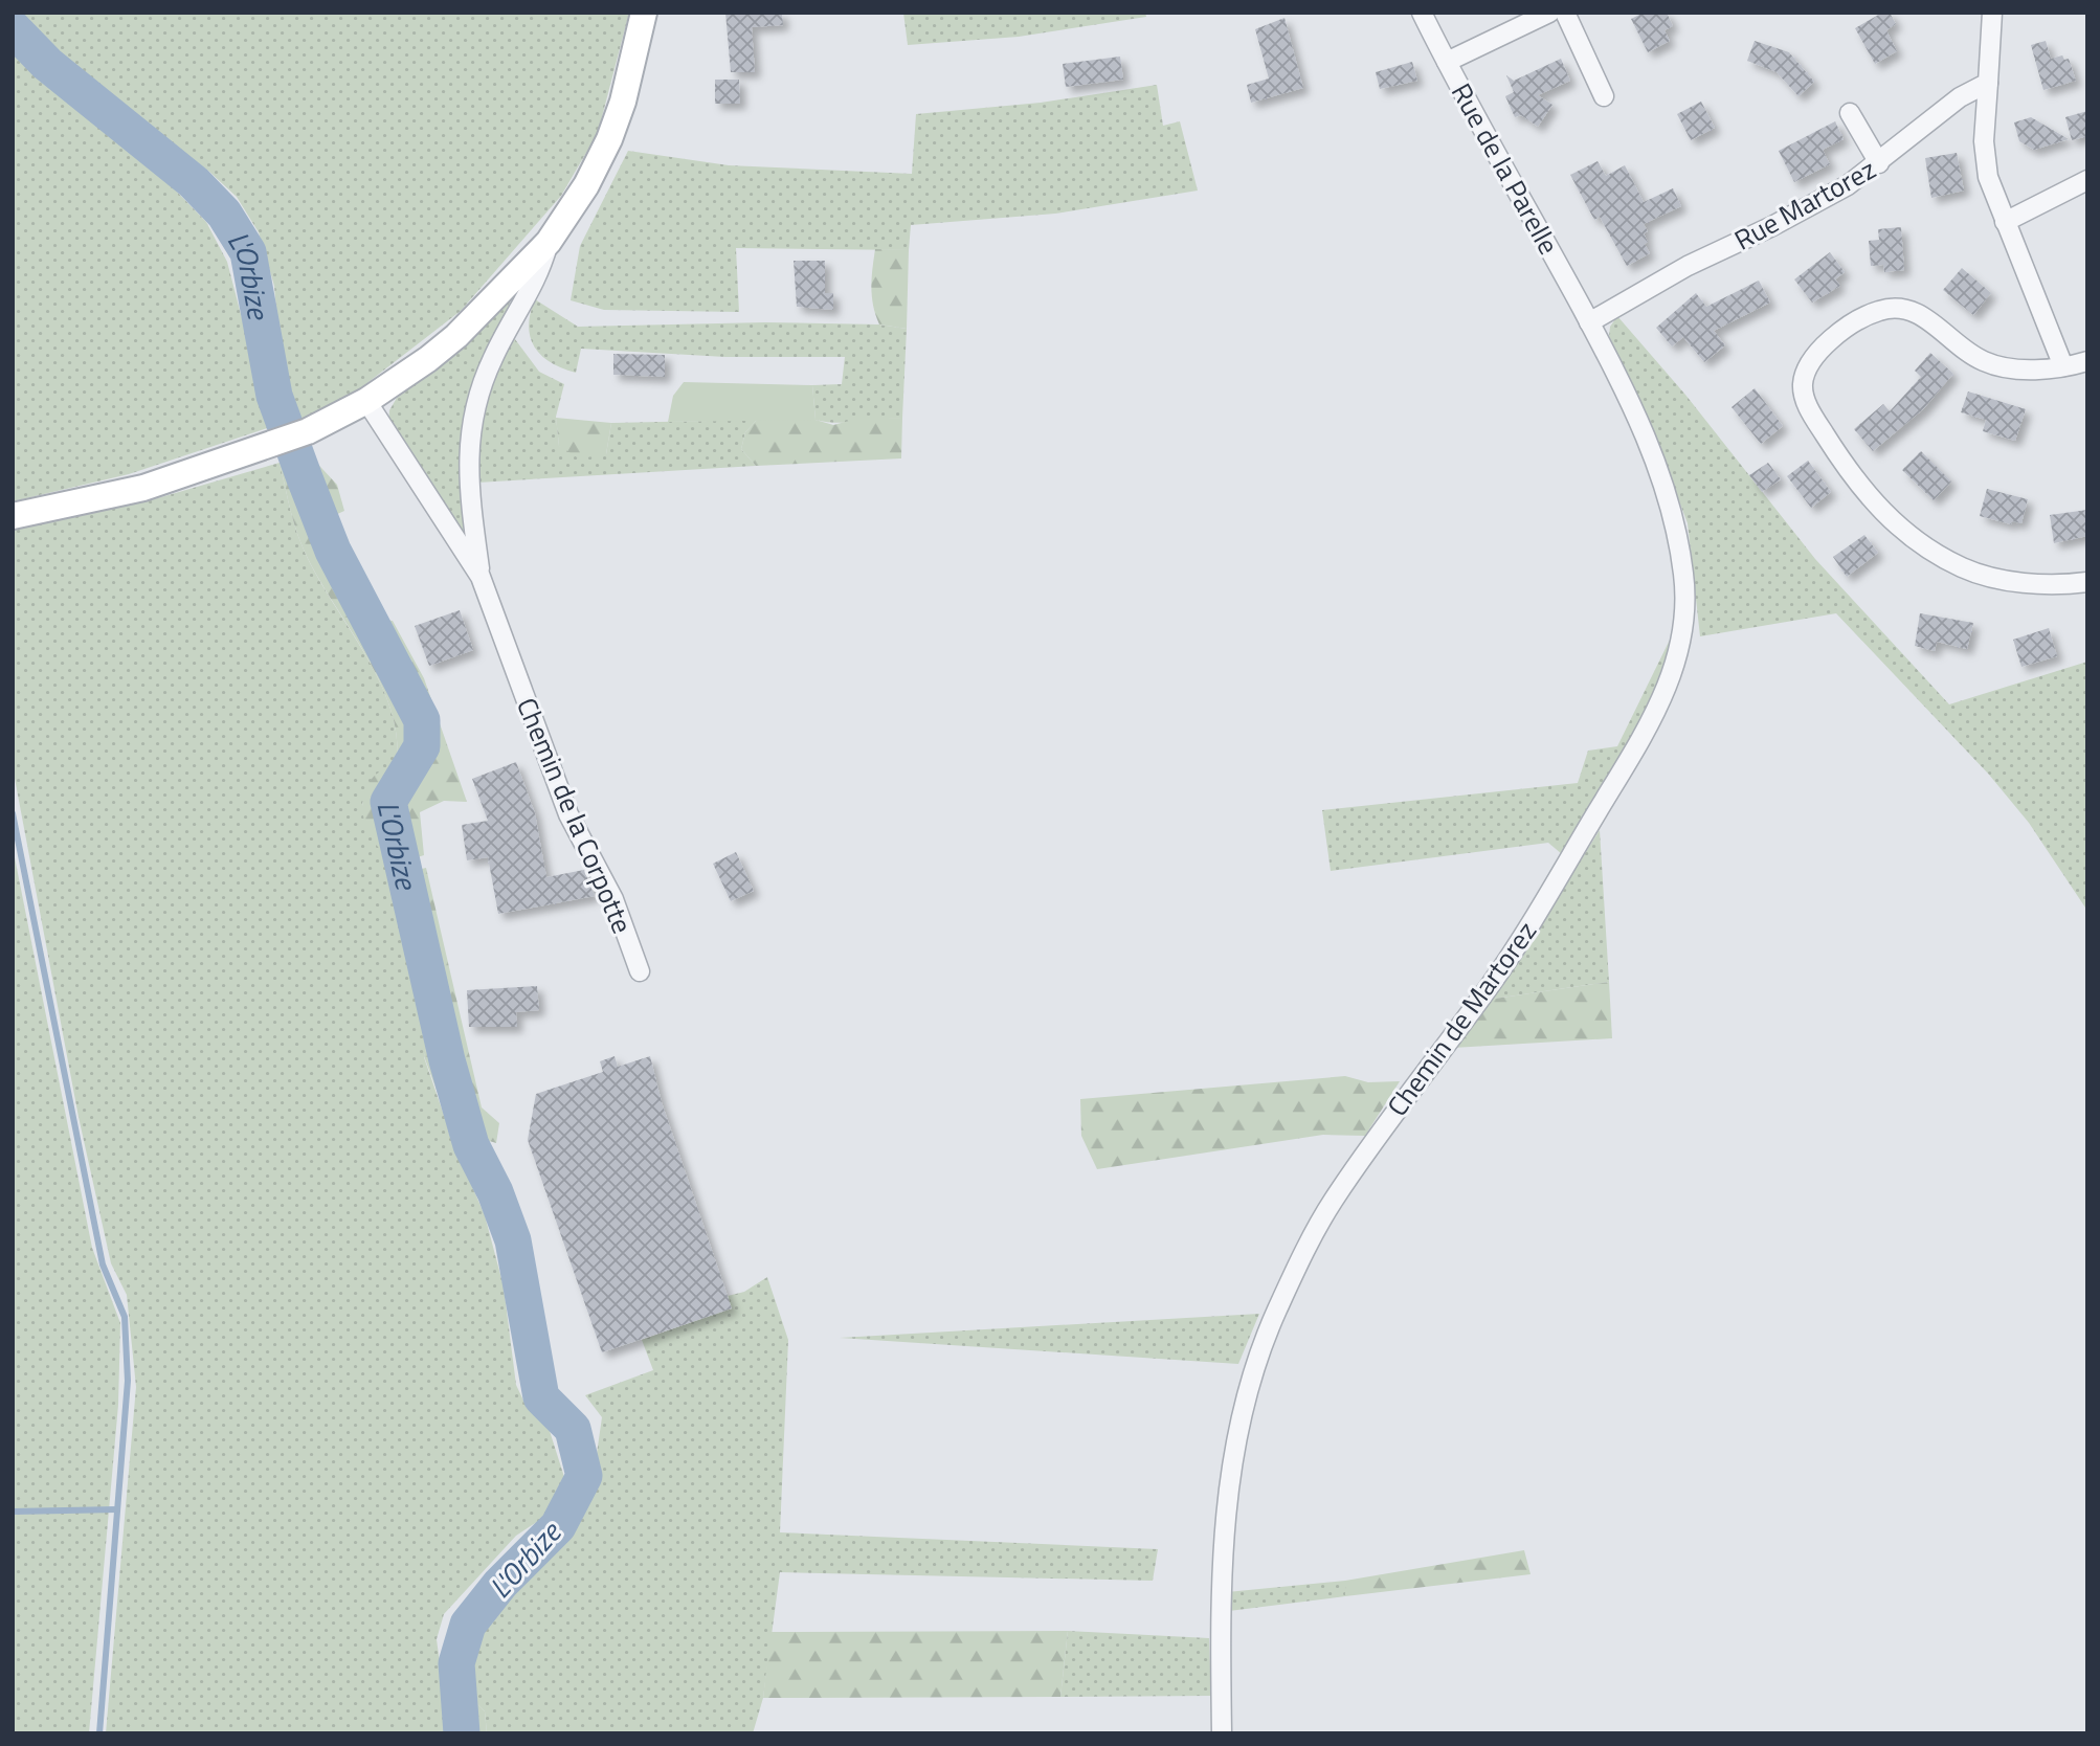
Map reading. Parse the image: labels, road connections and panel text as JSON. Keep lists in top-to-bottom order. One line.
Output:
{"streets":{"street":["Rue de la Parelle","Rue Martorez","Chemin de la Corpotte","Chemin de Martorez"]},"crossings":[["Rue de la Parelle","Rue Martorez"],["Rue de la Parelle","Chemin de Martorez"],["Rue Martorez","Chemin de Martorez"]],"water":["L'Orbize"]}
